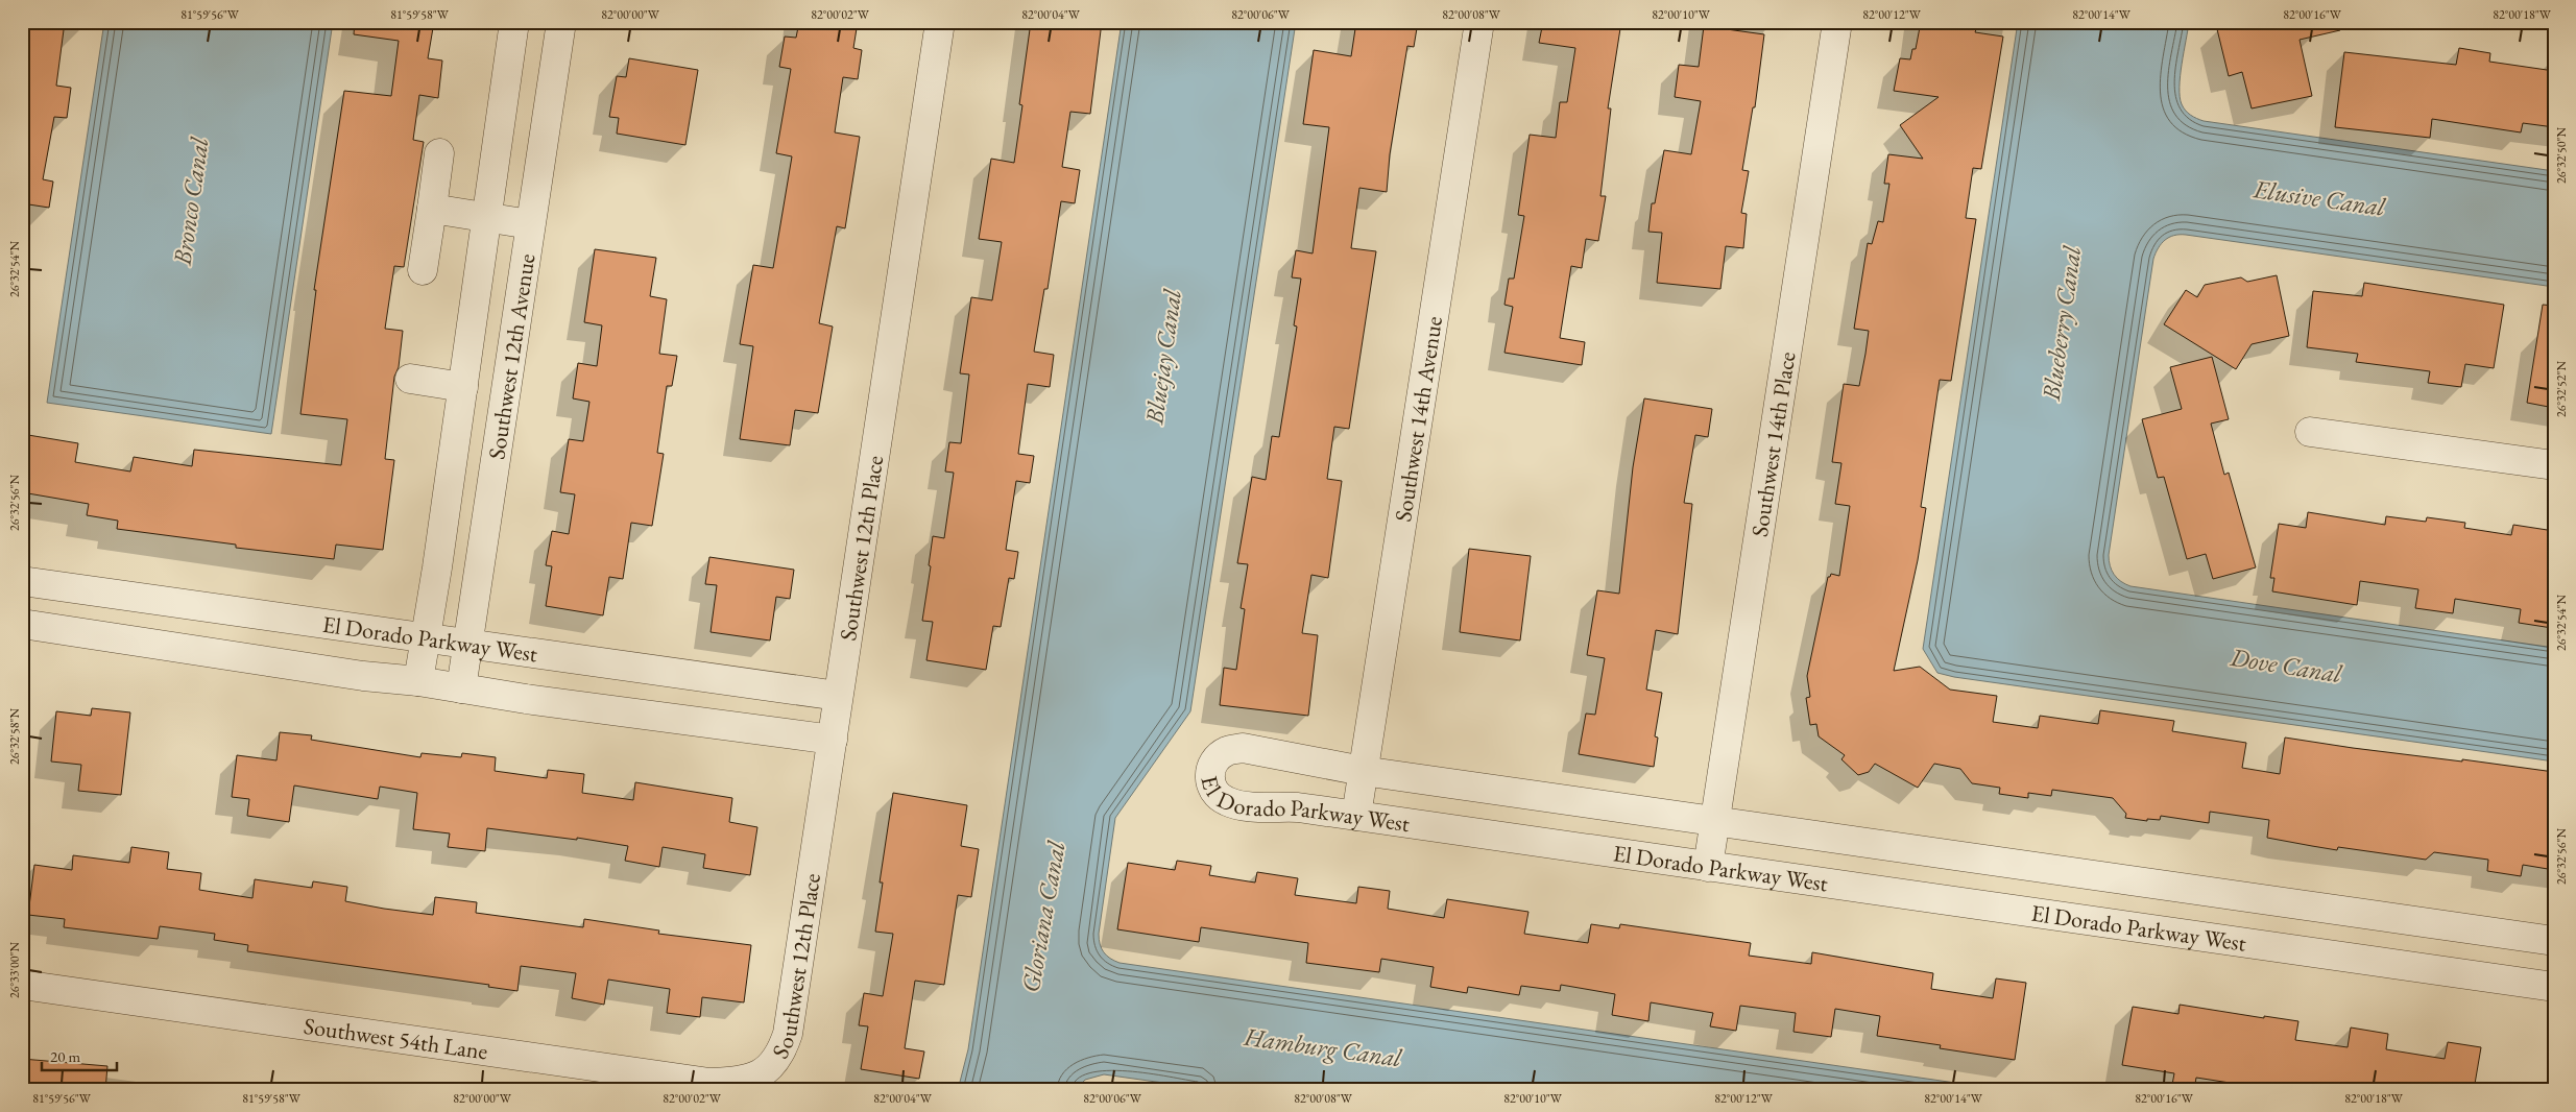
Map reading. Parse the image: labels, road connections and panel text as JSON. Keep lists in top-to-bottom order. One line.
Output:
{"streets":{"street":["Southwest 12th Avenue","Southwest 14th Avenue","Southwest 14th Place","Southwest 12th Place","El Dorado Parkway West","Southwest 54th Lane"]},"crossings":[["Southwest 12th Avenue","El Dorado Parkway West"],["Southwest 14th Avenue","El Dorado Parkway West"],["Southwest 14th Place","El Dorado Parkway West"],["Southwest 12th Place","El Dorado Parkway West"],["Southwest 12th Place","Southwest 54th Lane"]],"water":["Elusive Canal","Bronco Canal","Blueberry Canal","Bluejay Canal","Dove Canal","Gloriana Canal","Hamburg Canal"],"scale_bar":"20 m","coordinates":["81°59'56\"W","81°59'58\"W","82°00'00\"W","82°00'02\"W","82°00'04\"W","82°00'06\"W","82°00'08\"W","82°00'10\"W","82°00'12\"W","82°00'14\"W","82°00'16\"W","82°00'18\"W","26°32'50\"N","26°32'54\"N","26°32'52\"N","26°32'56\"N","26°32'58\"N","26°33'00\"N"]}
